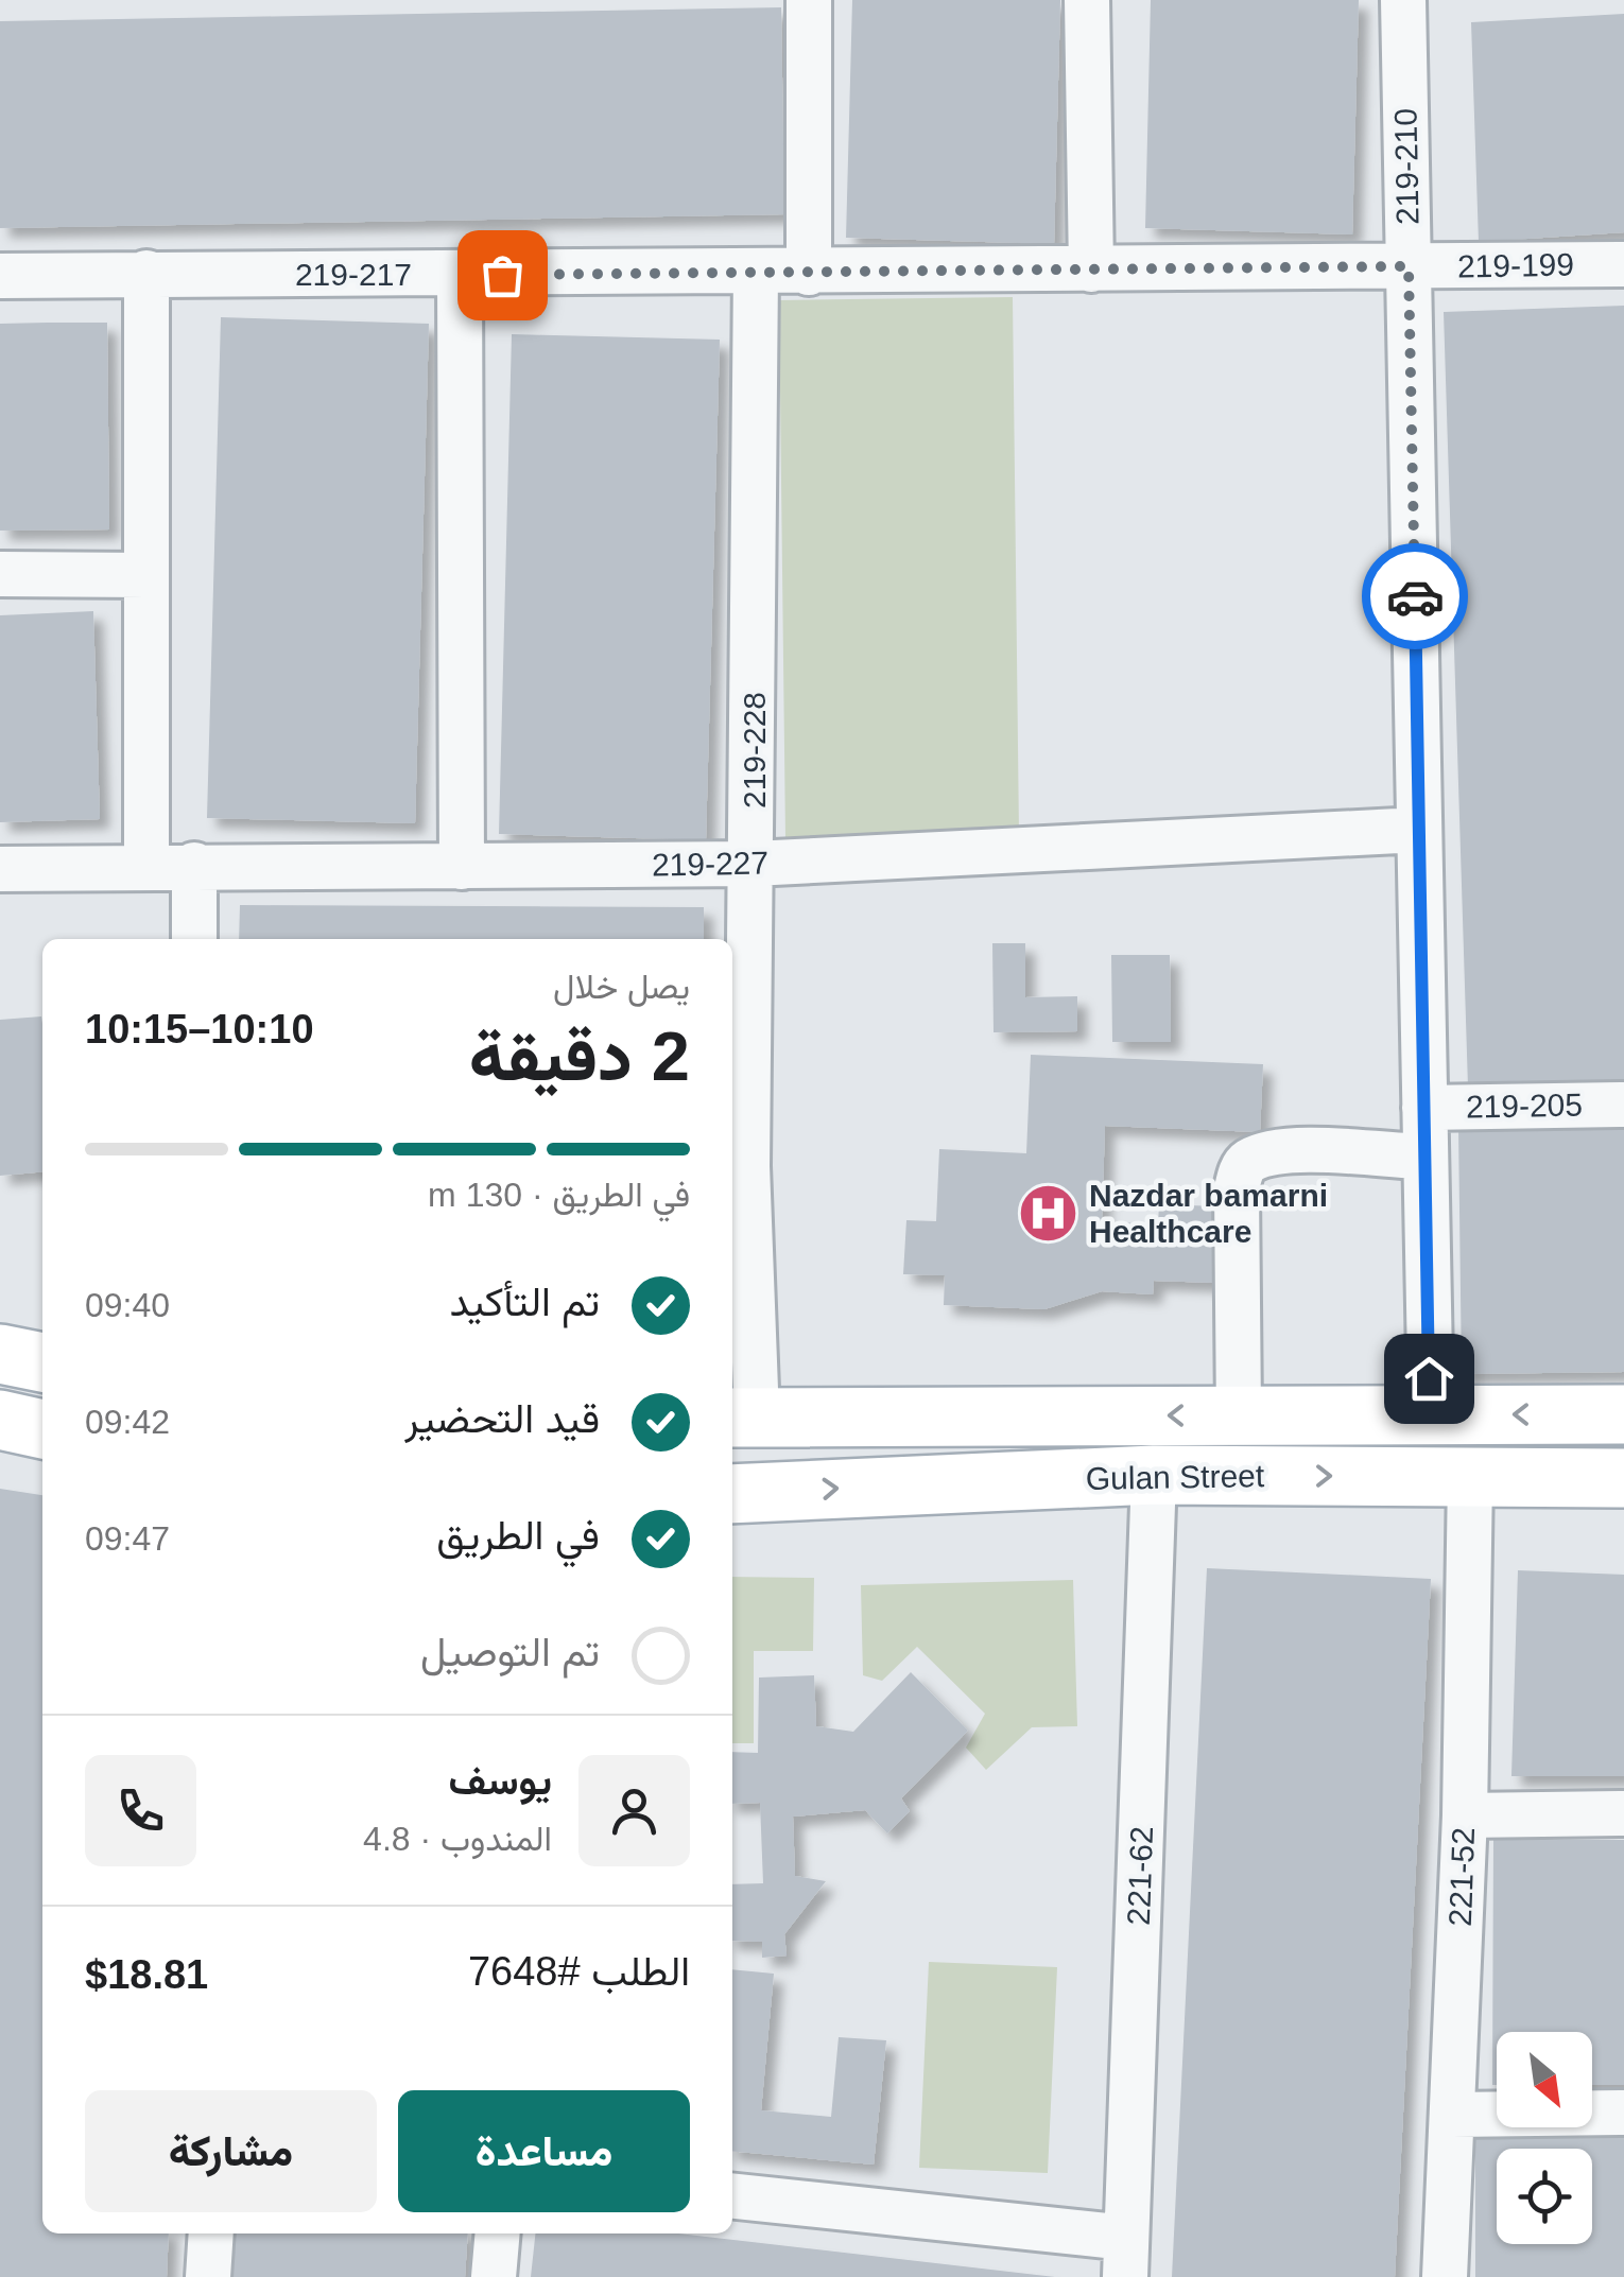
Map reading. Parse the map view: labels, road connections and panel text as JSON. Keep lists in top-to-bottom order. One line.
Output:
{"streets":{"main road":["Gulan Street"],"street":["219-210","219-199","219-217","219-228","219-227","219-205","221-62","221-52"]},"crossings":[["219-210","219-199"],["219-210","219-217"],["219-210","219-227"],["219-210","219-205"],["219-210","Gulan Street"],["219-199","219-217"],["219-217","219-228"],["219-228","219-227"],["219-228","Gulan Street"],["Gulan Street","221-62"],["Gulan Street","221-52"]],"places":{"hospital":["Nazdar bamarni Healthcare"]},"north":"bottom right","page":{"heading":["2 دقيقة","يصل خلال","10:10–10:15"],"panel":["يوسف","المندوب · 4.8","الطلب #7648","$18.81"],"bar":"في الطريق · 130 m","list":[["تم التأكيد","09:40"],["قيد التحضير","09:42"],["في الطريق","09:47"],"تم التوصيل"],"buttons":["مساعدة","مشاركة"]}}
